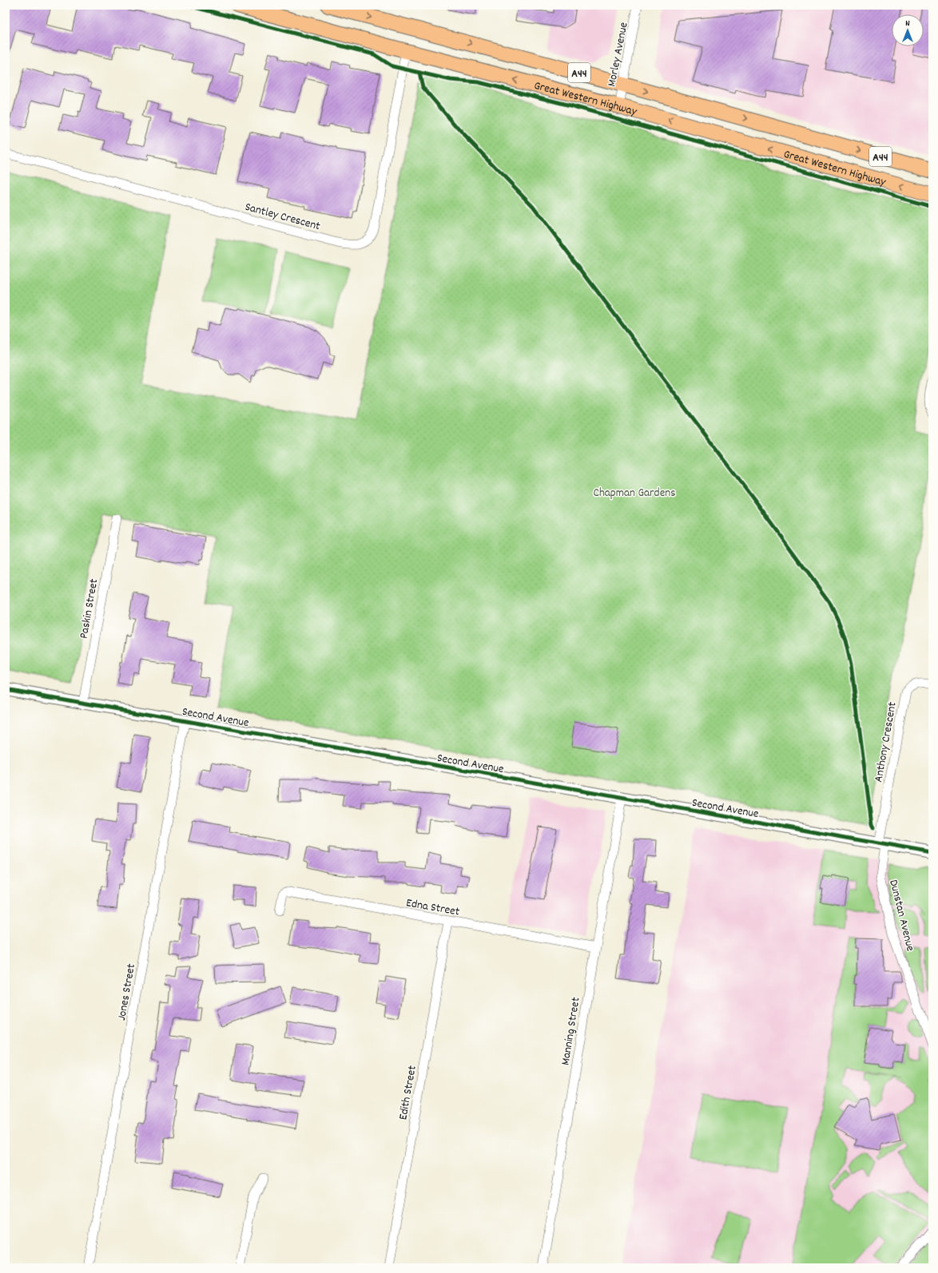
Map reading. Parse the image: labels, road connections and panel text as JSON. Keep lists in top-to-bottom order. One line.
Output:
{"streets":{"highway":["A44","Great Western Highway"],"street":["Morley Avenue","Santley Crescent","Paskin Street","Second Avenue","Anthony Crescent","Edna Street","Dunstan Avenue","Jones Street","Manning Street","Edith Street"]},"crossings":[["Morley Avenue","Great Western Highway"],["Great Western Highway","Santley Crescent"],["Paskin Street","Second Avenue"],["Second Avenue","Anthony Crescent"],["Second Avenue","Dunstan Avenue"],["Second Avenue","Jones Street"],["Second Avenue","Manning Street"],["Anthony Crescent","Dunstan Avenue"],["Edna Street","Manning Street"],["Edna Street","Edith Street"]],"parks":["Chapman Gardens"],"north":"top"}
